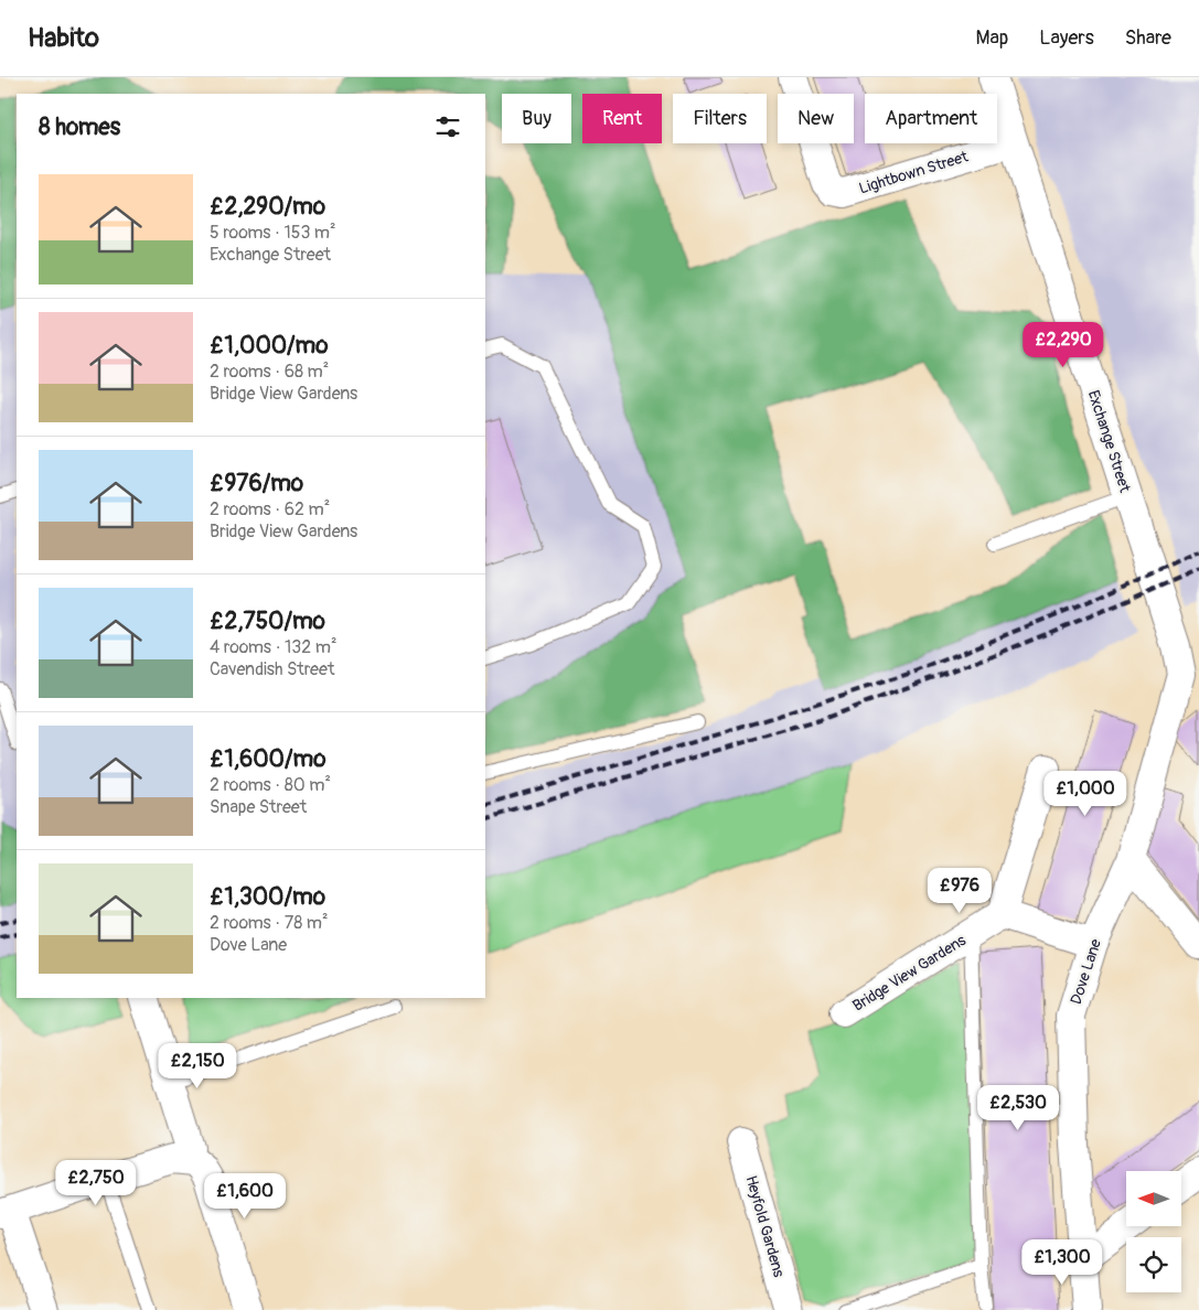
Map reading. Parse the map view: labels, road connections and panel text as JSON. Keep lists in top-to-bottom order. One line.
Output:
{"streets":{"street":["Lightbown Street","Exchange Street","Dove Lane","Bridge View Gardens","Heyfold Gardens"]},"crossings":[["Lightbown Street","Exchange Street"],["Exchange Street","Dove Lane"]],"north":"left","page":{"header":"Habito","nav":["Map","Layers","Share"],"chip":["Buy","Rent","Filters","New","Apartment"],"heading":"8 homes","list":[{"name":"£2,290/mo","note":"5 rooms · 153 m² · Exchange Street"},{"name":"£1,000/mo","note":"2 rooms · 68 m² · Bridge View Gardens"},{"name":"£976/mo","note":"2 rooms · 62 m² · Bridge View Gardens"},{"name":"£2,750/mo","note":"4 rooms · 132 m² · Cavendish Street"},{"name":"£1,600/mo","note":"2 rooms · 80 m² · Snape Street"},{"name":"£1,300/mo","note":"2 rooms · 78 m² · Dove Lane"}],"price":["£2,290","£1,000","£976","£2,150","£2,530","£2,750","£1,600","£1,300"]}}
